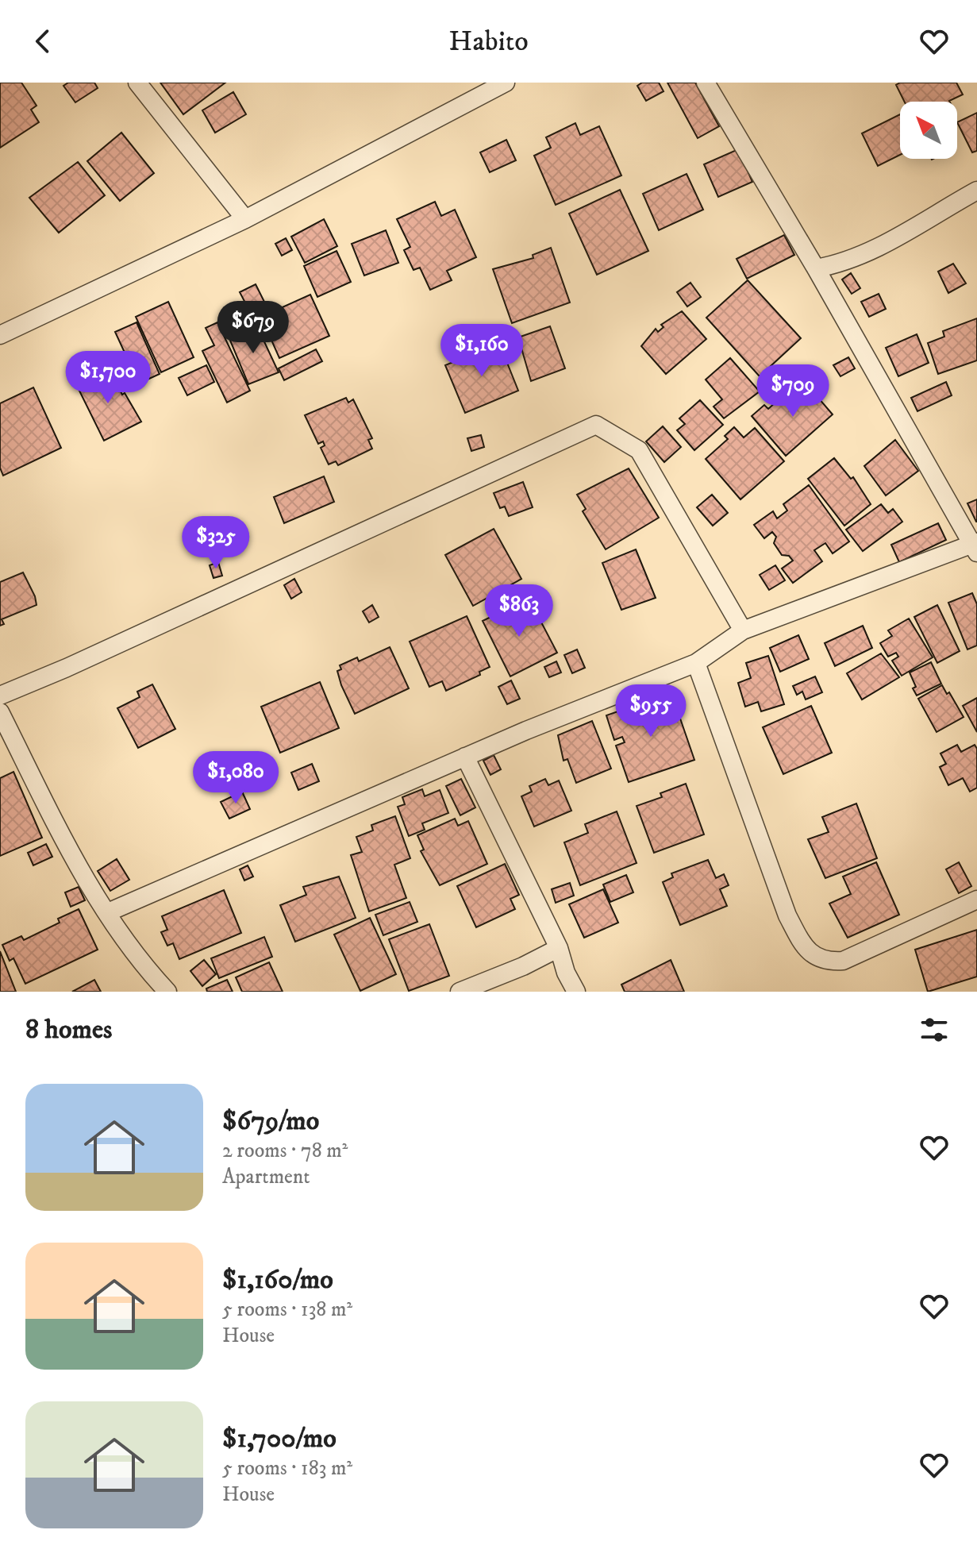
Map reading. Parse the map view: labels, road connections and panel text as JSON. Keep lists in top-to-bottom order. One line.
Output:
{"north":"top left","page":{"header":"Habito","price":["$679","$1,160","$1,700","$709","$325","$863","$955","$1,080"],"heading":"8 homes","list":[{"name":"$679/mo","note":"2 rooms · 78 m² · Apartment"},{"name":"$1,160/mo","note":"5 rooms · 138 m² · House"},{"name":"$1,700/mo","note":"5 rooms · 183 m² · House"}]}}
